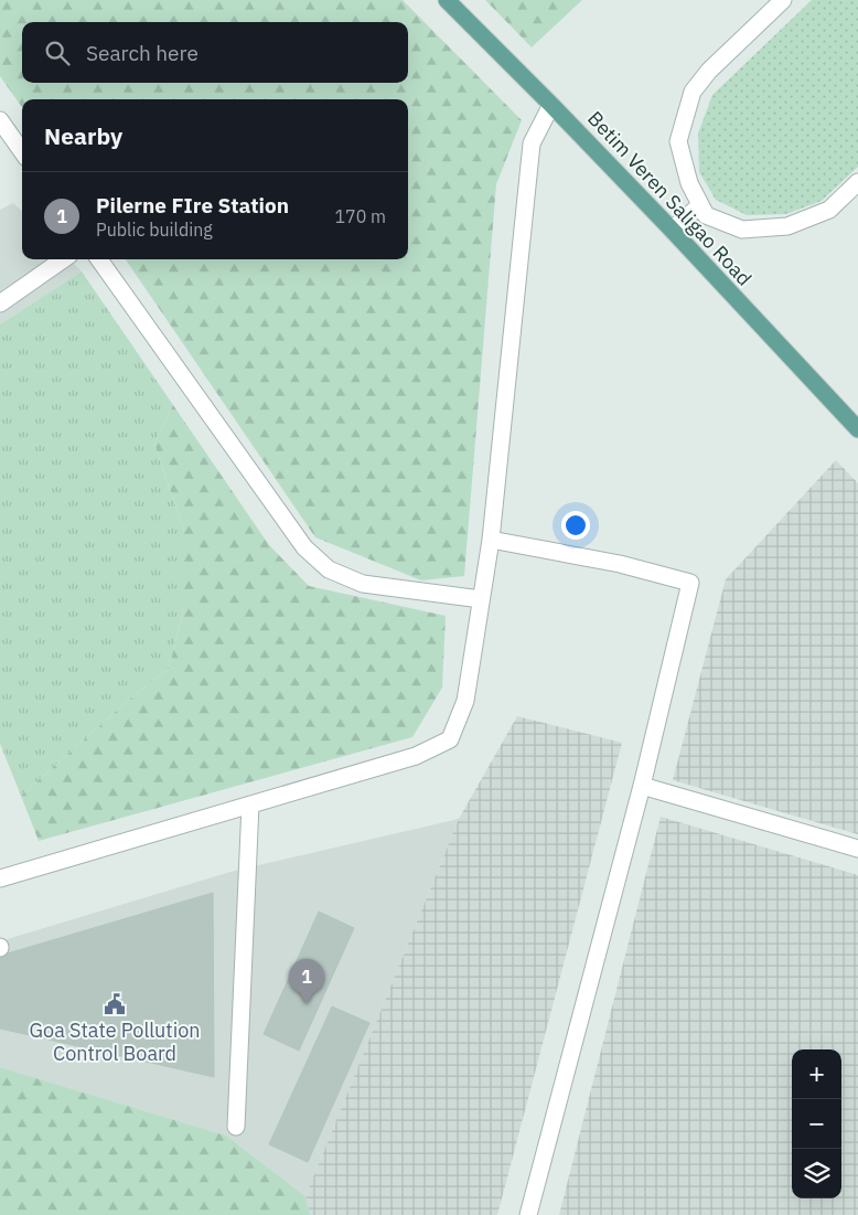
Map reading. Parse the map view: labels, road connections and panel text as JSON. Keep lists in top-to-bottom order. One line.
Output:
{"streets":{"main road":["Betim Veren Saligao Road"]},"places":{"public building":["Goa State Pollution Control Board"]},"page":{"search":"Search here","heading":"Nearby","list":[{"mark":"1","name":"Pilerne FIre Station","note":"Public building","value":"170 m"}],"pins":"1","map_buttons":["+","−"]}}
